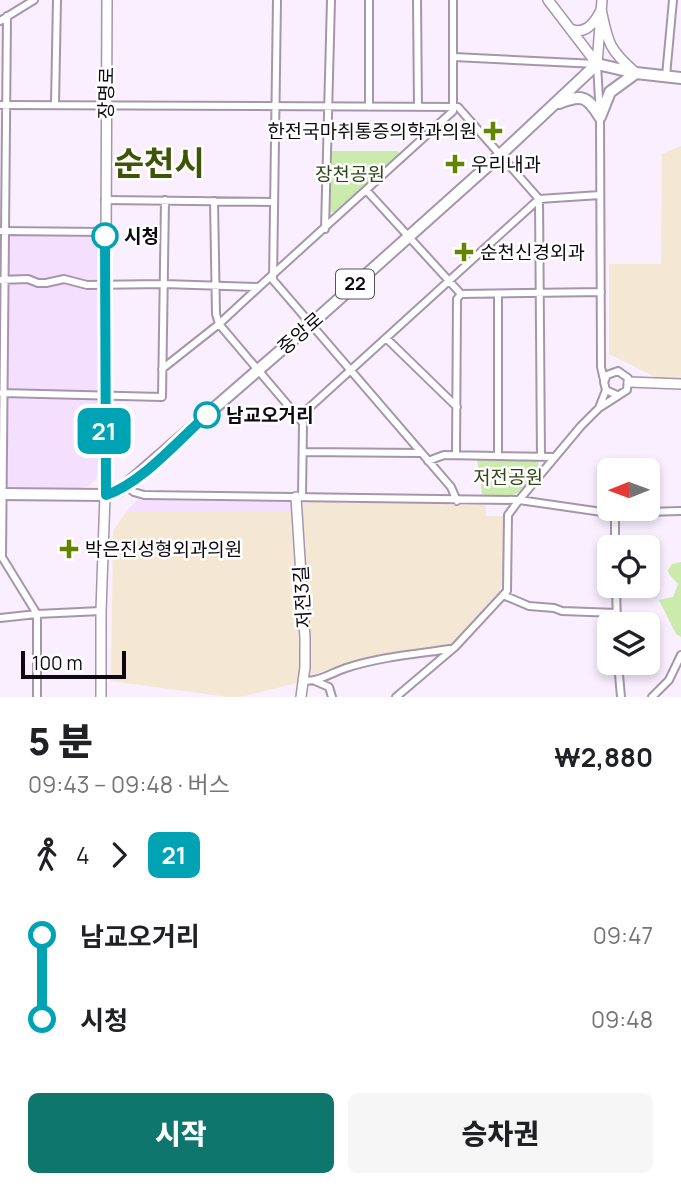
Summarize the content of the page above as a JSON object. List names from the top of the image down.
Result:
{
  "streets": {
    "main road": ["22", "중앙로"],
    "street": ["장명로", "저전3길"]
  },
  "crossings": [
    ["장명로", "중앙로"]
  ],
  "districts": ["순천시"],
  "parks": ["장천공원", "저전공원"],
  "places": {
    "health": [
      "한전국마취통증의학과의원",
      "우리내과",
      "순천신경외과",
      "박은진성형외과의원"
    ],
    "other": ["시청", "남교오거리"]
  },
  "lines": ["bus line 21"],
  "scale_bar": "100 m",
  "north": "left",
  "page": {
    "on_map": "21",
    "scale": "100 m",
    "heading": ["5 분", "09:43 – 09:48 · 버스", "₩2,880"],
    "legs": ["4", "21"],
    "list": [
      {
        "name": "남교오거리",
        "value": "09:47"
      },
      {
        "name": "시청",
        "value": "09:48"
      }
    ],
    "buttons": ["시작", "승차권"]
  }
}
